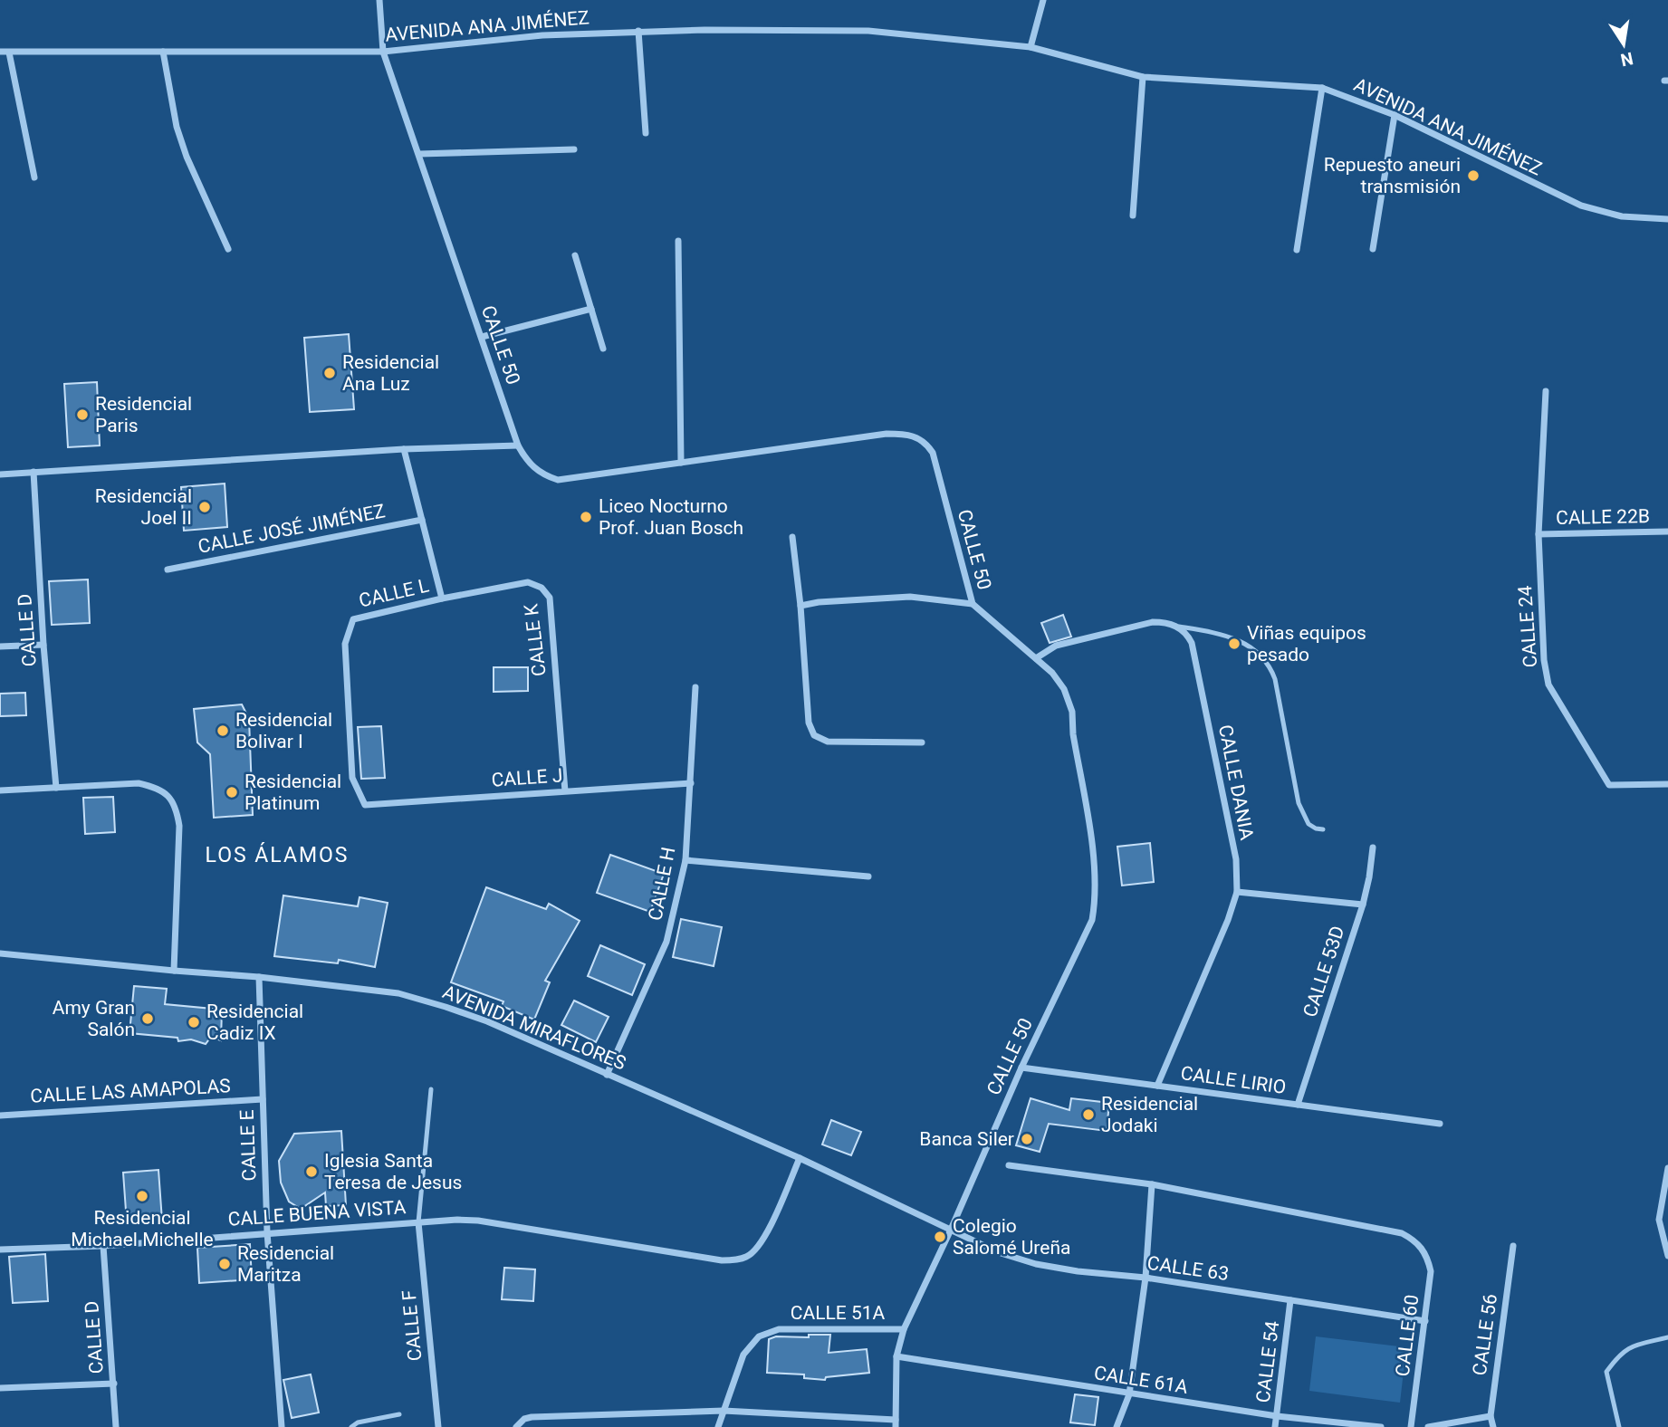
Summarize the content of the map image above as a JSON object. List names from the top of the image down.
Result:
{
  "streets": {
    "street": [
      "AVENIDA ANA JIMÉNEZ",
      "CALLE 50",
      "CALLE 22B",
      "CALLE JOSÉ JIMÉNEZ",
      "CALLE L",
      "CALLE 24",
      "CALLE D",
      "CALLE K",
      "CALLE J",
      "CALLE DANIA",
      "CALLE H",
      "CALLE 53D",
      "AVENIDA MIRAFLORES",
      "CALLE LIRIO",
      "CALLE LAS AMAPOLAS",
      "CALLE E",
      "CALLE BUENA VISTA",
      "CALLE 63",
      "CALLE 51A",
      "CALLE F",
      "CALLE 56",
      "CALLE 60",
      "CALLE 54",
      "CALLE 61A"
    ]
  },
  "crossings": [
    ["AVENIDA ANA JIMÉNEZ", "CALLE 50"],
    ["CALLE 50", "AVENIDA MIRAFLORES"],
    ["CALLE 50", "CALLE LIRIO"],
    ["CALLE 50", "CALLE 63"],
    ["CALLE 50", "CALLE 51A"],
    ["CALLE 50", "CALLE 61A"],
    ["CALLE 22B", "CALLE 24"],
    ["CALLE L", "CALLE K"],
    ["CALLE L", "CALLE J"],
    ["CALLE D", "CALLE BUENA VISTA"],
    ["CALLE K", "CALLE J"],
    ["CALLE J", "CALLE H"],
    ["CALLE DANIA", "CALLE LIRIO"],
    ["CALLE H", "AVENIDA MIRAFLORES"],
    ["CALLE 53D", "CALLE LIRIO"],
    ["AVENIDA MIRAFLORES", "CALLE E"],
    ["AVENIDA MIRAFLORES", "CALLE BUENA VISTA"],
    ["AVENIDA MIRAFLORES", "CALLE 63"],
    ["CALLE LAS AMAPOLAS", "CALLE E"],
    ["CALLE E", "CALLE BUENA VISTA"],
    ["CALLE BUENA VISTA", "CALLE F"],
    ["CALLE 63", "CALLE 60"],
    ["CALLE 63", "CALLE 54"],
    ["CALLE 54", "CALLE 61A"]
  ],
  "districts": ["LOS ÁLAMOS"],
  "places": [
    "Repuesto aneuri transmisión",
    "Residencial Ana Luz",
    "Residencial Paris",
    "Residencial Joel II",
    "Liceo Nocturno Prof. Juan Bosch",
    "Viñas equipos pesado",
    "Residencial Bolivar I",
    "Residencial Platinum",
    "Amy Gran Salón",
    "Residencial Cadiz IX",
    "Residencial Jodaki",
    "Banca Siler",
    "Iglesia Santa Teresa de Jesus",
    "Residencial Michael Michelle",
    "Colegio Salomé Ureña",
    "Residencial Maritza"
  ],
  "north": "bottom"
}
